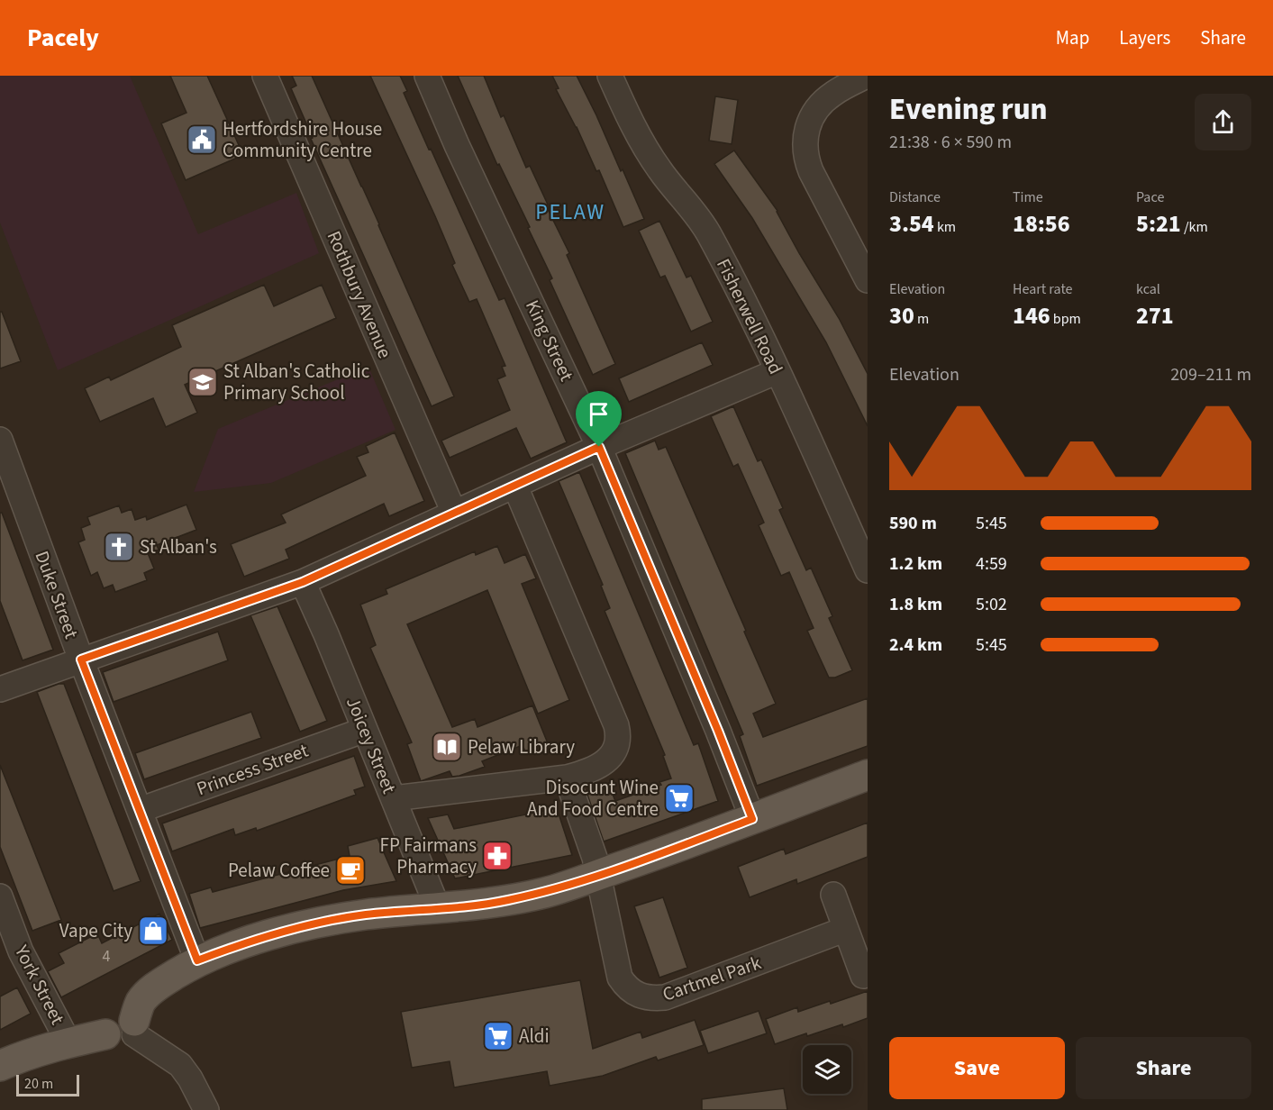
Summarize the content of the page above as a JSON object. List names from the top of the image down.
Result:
{
  "streets": {
    "street": [
      "Rothbury Avenue",
      "Fisherwell Road",
      "King Street",
      "Duke Street",
      "Joicey Street",
      "Princess Street",
      "Cartmel Park",
      "York Street"
    ]
  },
  "crossings": [
    ["Duke Street", "Princess Street"],
    ["Joicey Street", "Princess Street"]
  ],
  "districts": ["PELAW"],
  "places": {
    "public building": ["Hertfordshire House Community Centre"],
    "school or university": ["St Alban's Catholic Primary School"],
    "church": ["St Alban's"],
    "library": ["Pelaw Library"],
    "supermarket": ["Disocunt Wine And Food Centre", "Aldi"],
    "pharmacy": ["FP Fairmans Pharmacy"],
    "cafe": ["Pelaw Coffee"],
    "shop": ["Vape City"]
  },
  "house_numbers": ["4"],
  "scale_bar": "20 m",
  "page": {
    "header": "Pacely",
    "nav": ["Map", "Layers", "Share"],
    "heading": ["Evening run", "21:38 · 6 × 590 m"],
    "stats": [
      ["Distance", "3.54 km"],
      ["Time", "18:56"],
      ["Pace", "5:21 /km"],
      ["Elevation", "30 m"],
      ["Heart rate", "146 bpm"],
      ["kcal", "271"]
    ],
    "chart": ["Elevation", "209–211 m"],
    "list": [
      {
        "name": "590 m",
        "note": "5:45"
      },
      {
        "name": "1.2 km",
        "note": "4:59"
      },
      {
        "name": "1.8 km",
        "note": "5:02"
      },
      {
        "name": "2.4 km",
        "note": "5:45"
      }
    ],
    "buttons": ["Save", "Share"],
    "scale": "20 m"
  }
}
